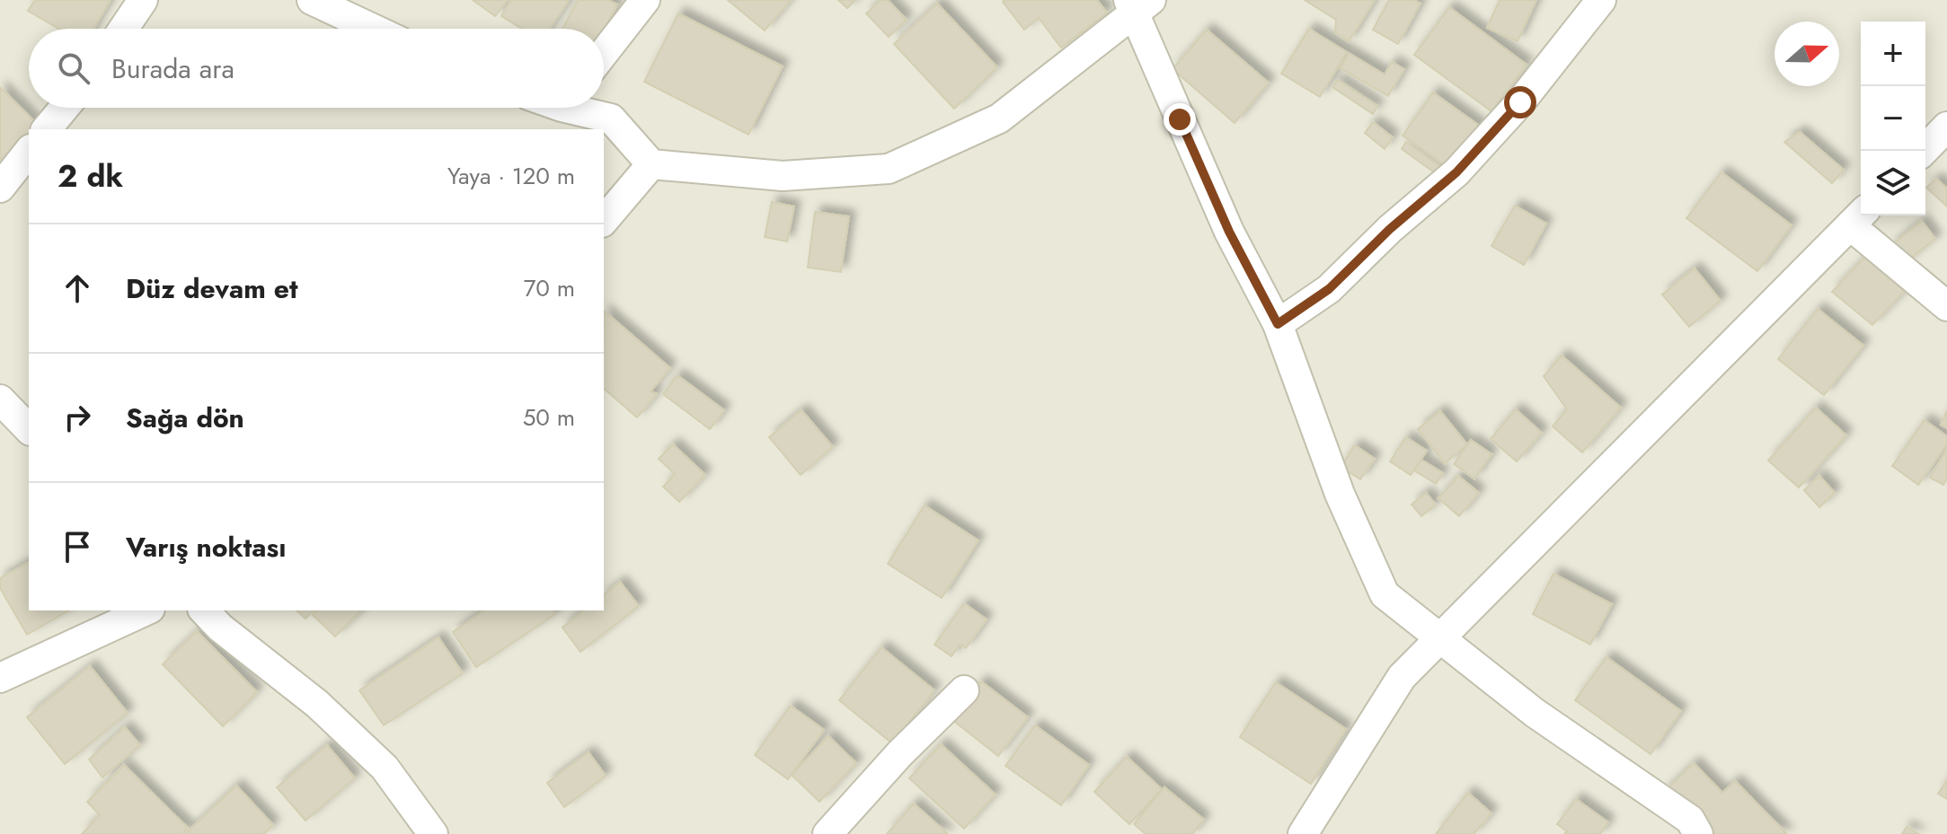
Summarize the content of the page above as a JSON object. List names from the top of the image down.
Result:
{
  "north": "right",
  "page": {
    "map_buttons": ["+", "−"],
    "search": "Burada ara",
    "heading": ["2 dk", "Yaya · 120 m"],
    "list": [
      ["Düz devam et", "70 m"],
      ["Sağa dön", "50 m"],
      "Varış noktası"
    ]
  }
}
